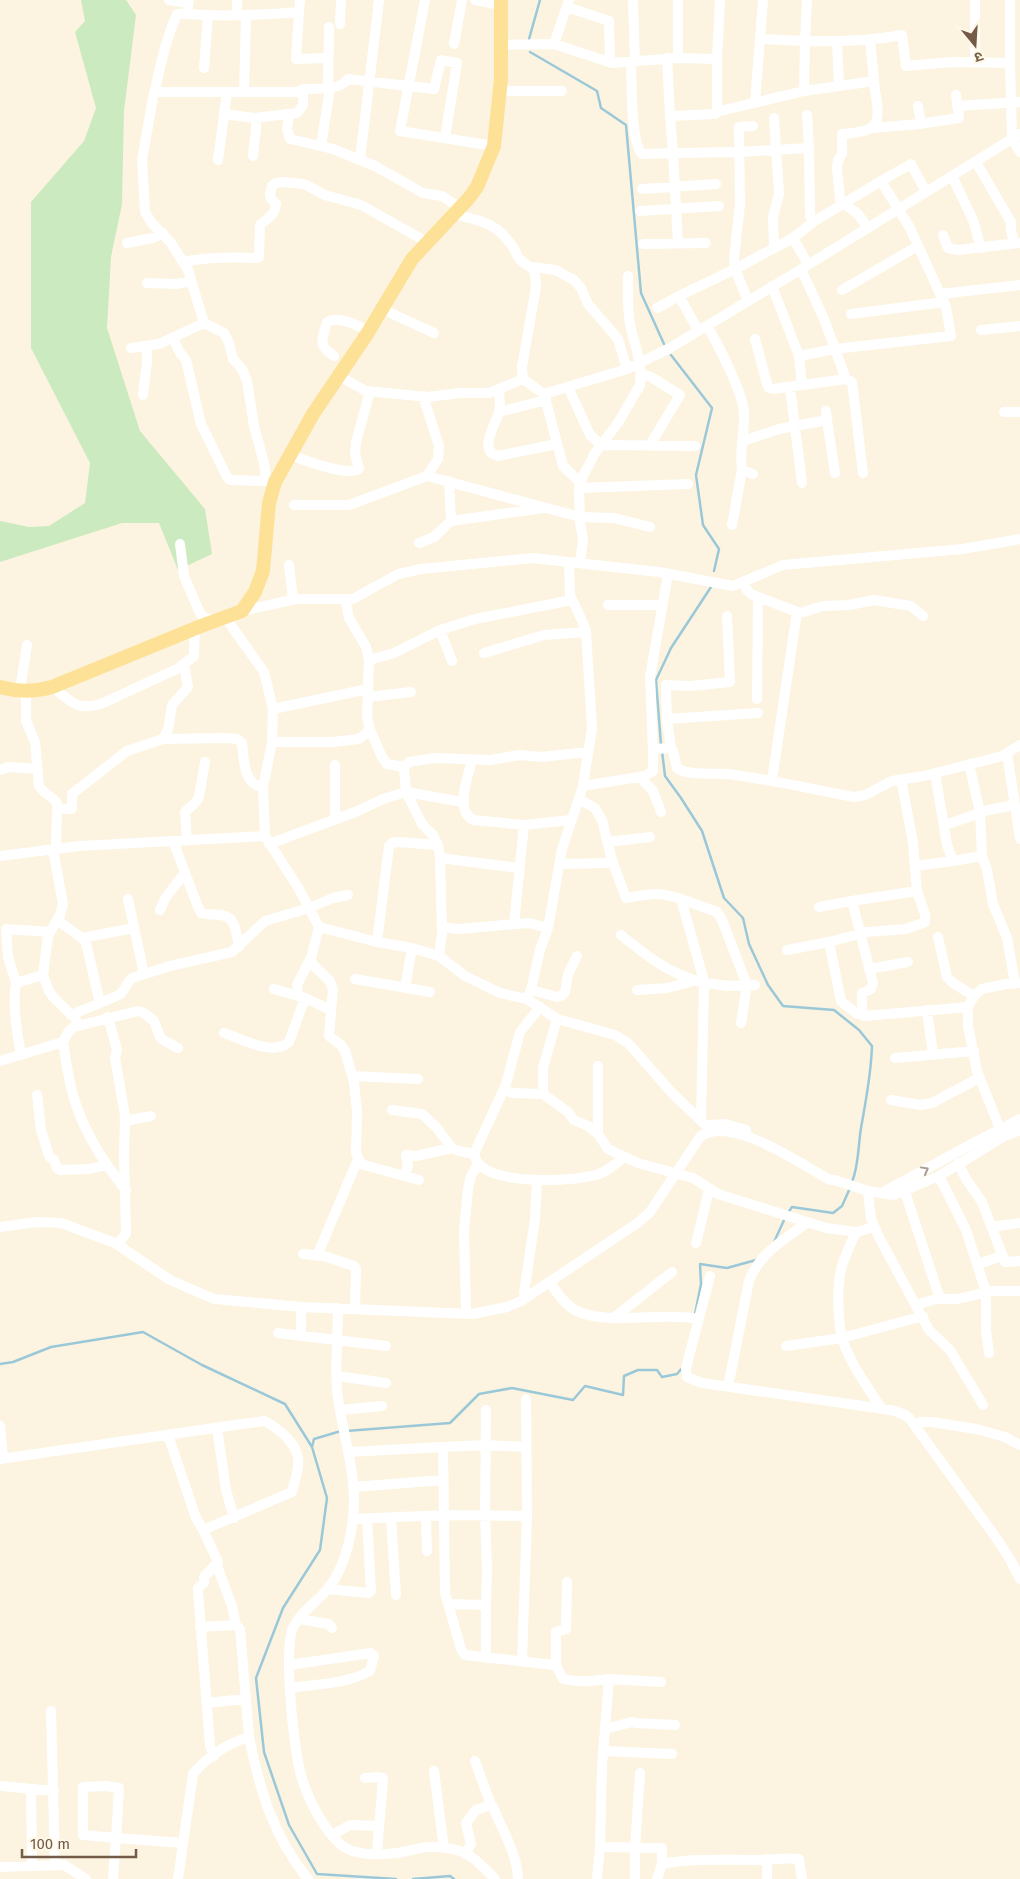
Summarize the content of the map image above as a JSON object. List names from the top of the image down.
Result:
{
  "scale_bar": "100 m",
  "north": "bottom"
}
